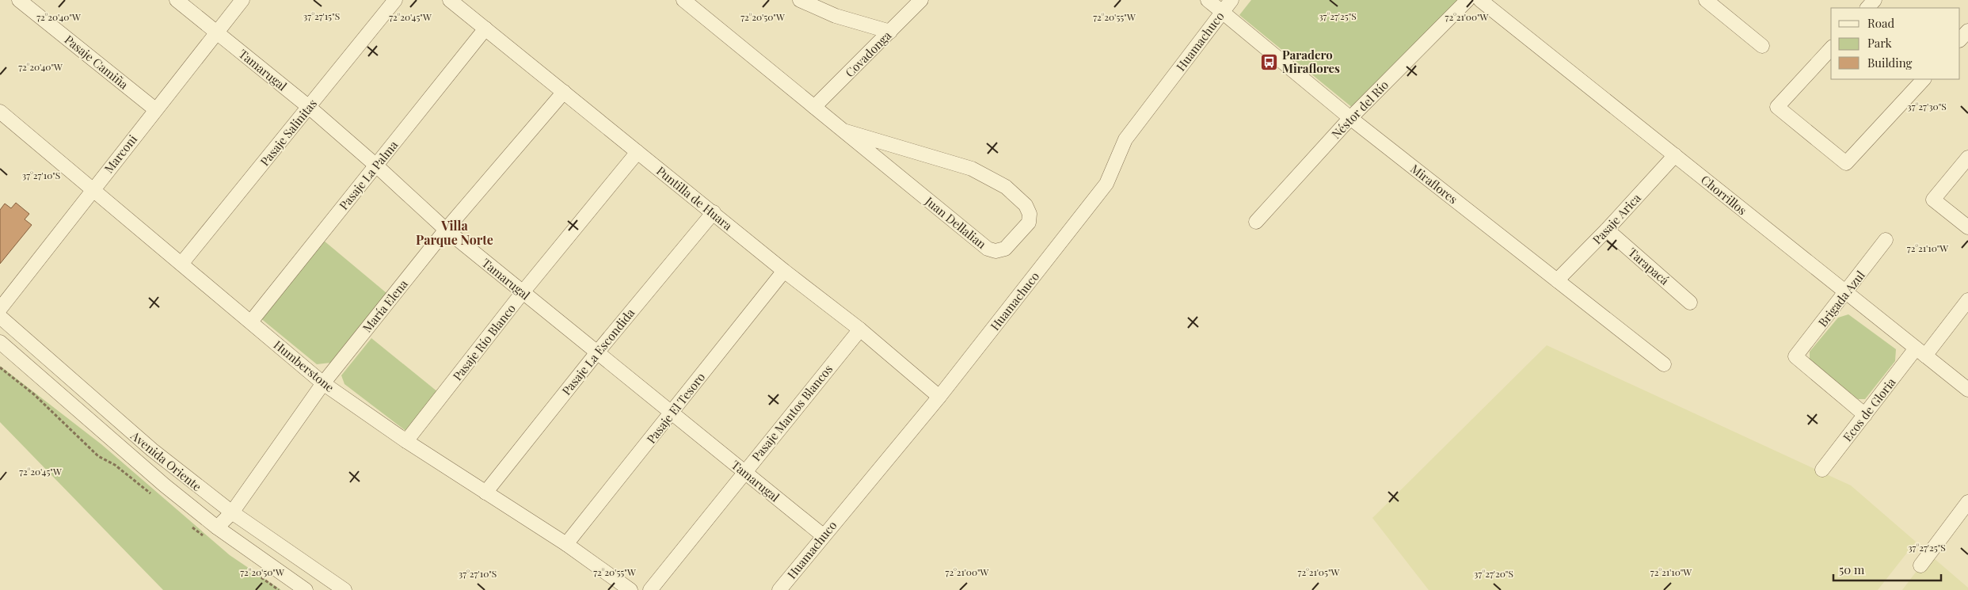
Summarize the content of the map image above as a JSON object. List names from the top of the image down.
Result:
{
  "streets": {
    "street": [
      "Huamachuco",
      "Covadonga",
      "Pasaje Camiña",
      "Tamarugal",
      "Néstor del Río",
      "Pasaje Salinitas",
      "Marconi",
      "Pasaje La Palma",
      "Miraflores",
      "Chorrillos",
      "Puntilla de Huara",
      "Pasaje Arica",
      "Juan Dellalian",
      "Tarapacá",
      "Brigada Azul",
      "María Elena",
      "Pasaje Río Blanco",
      "Pasaje La Escondida",
      "Humberstone",
      "Pasaje El Tesoro",
      "Ecos de Gloria",
      "Pasaje Mantos Blancos",
      "Avenida Oriente"
    ]
  },
  "crossings": [
    ["Huamachuco", "Tamarugal"],
    ["Huamachuco", "Miraflores"],
    ["Huamachuco", "Puntilla de Huara"],
    ["Covadonga", "Juan Dellalian"],
    ["Pasaje Camiña", "Marconi"],
    ["Tamarugal", "Pasaje Salinitas"],
    ["Tamarugal", "Marconi"],
    ["Tamarugal", "Pasaje La Palma"],
    ["Tamarugal", "María Elena"],
    ["Tamarugal", "Pasaje Río Blanco"],
    ["Tamarugal", "Pasaje La Escondida"],
    ["Tamarugal", "Pasaje El Tesoro"],
    ["Tamarugal", "Pasaje Mantos Blancos"],
    ["Néstor del Río", "Miraflores"],
    ["Pasaje Salinitas", "Humberstone"],
    ["Marconi", "Humberstone"],
    ["Pasaje La Palma", "Puntilla de Huara"],
    ["Pasaje La Palma", "Humberstone"],
    ["Miraflores", "Pasaje Arica"],
    ["Chorrillos", "Pasaje Arica"],
    ["Chorrillos", "Brigada Azul"],
    ["Chorrillos", "Ecos de Gloria"],
    ["Puntilla de Huara", "María Elena"],
    ["Puntilla de Huara", "Pasaje Río Blanco"],
    ["Puntilla de Huara", "Pasaje La Escondida"],
    ["Puntilla de Huara", "Pasaje El Tesoro"],
    ["Puntilla de Huara", "Pasaje Mantos Blancos"],
    ["Pasaje Arica", "Tarapacá"],
    ["Brigada Azul", "Ecos de Gloria"],
    ["María Elena", "Humberstone"],
    ["María Elena", "Avenida Oriente"],
    ["Pasaje Río Blanco", "Humberstone"],
    ["Pasaje La Escondida", "Humberstone"],
    ["Humberstone", "Pasaje El Tesoro"]
  ],
  "districts": ["Villa Parque Norte"],
  "places": {
    "bus stop": ["Paradero Miraflores"]
  },
  "legend": ["Road", "Park", "Building"],
  "scale_bar": "50 m",
  "coordinates": [
    "37°27'15\"S",
    "37°27'25\"S",
    "72°20'40\"W",
    "72°20'45\"W",
    "72°20'50\"W",
    "72°20'55\"W",
    "72°21'00\"W",
    "37°27'30\"S",
    "37°27'10\"S",
    "72°21'10\"W",
    "72°21'05\"W",
    "37°27'20\"S"
  ]
}
